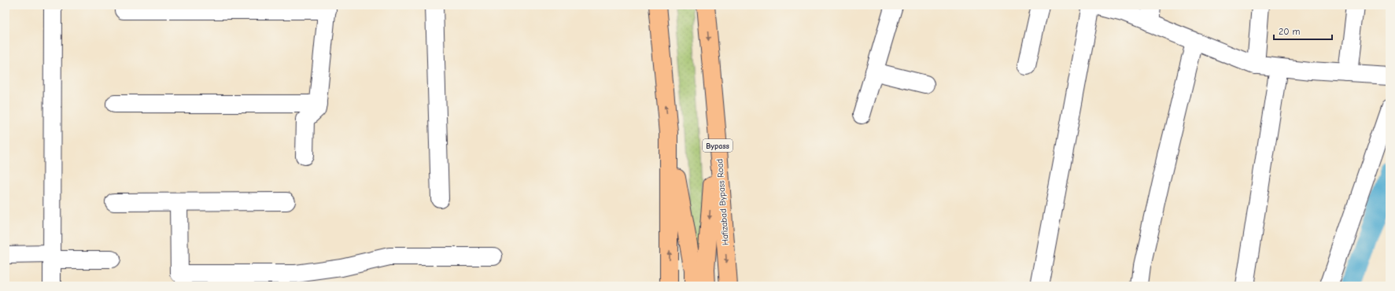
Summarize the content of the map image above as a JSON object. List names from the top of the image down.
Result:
{
  "streets": {
    "highway": ["Bypass", "Hafizabad Bypass Road"]
  },
  "crossings": [
    ["Bypass", "Hafizabad Bypass Road"]
  ],
  "scale_bar": "20 m"
}
